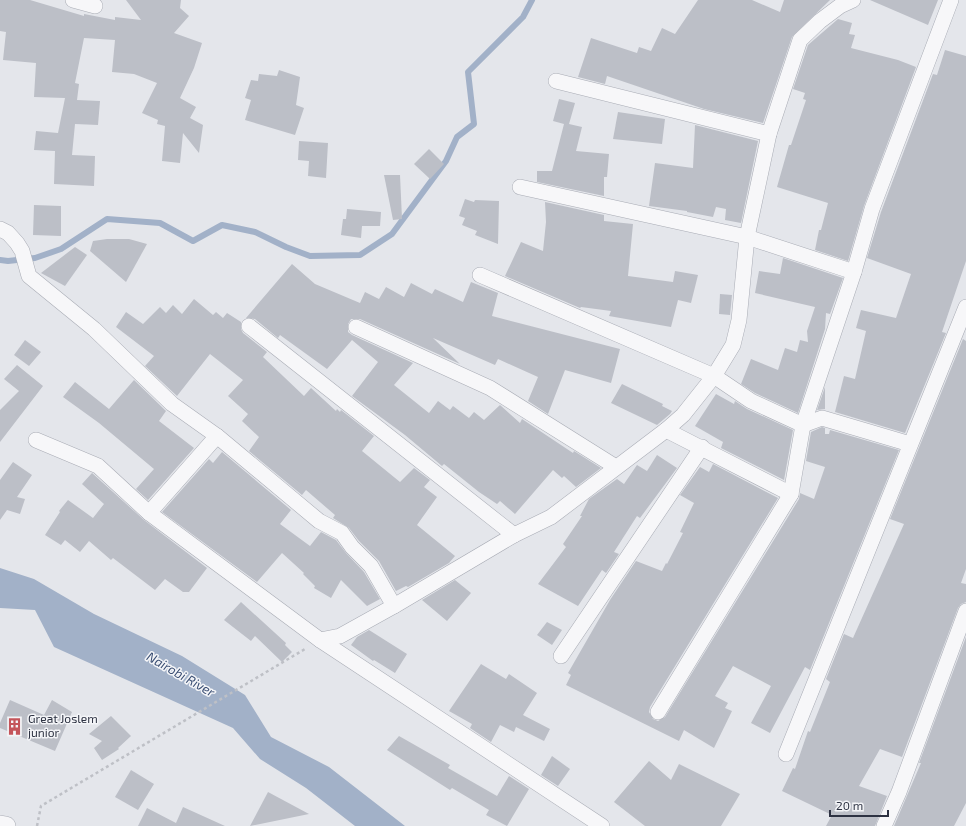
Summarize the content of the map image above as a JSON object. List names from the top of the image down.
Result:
{
  "water": ["Nairobi River"],
  "places": {
    "building": ["Great Joslem junior"]
  },
  "scale_bar": "20 m"
}
